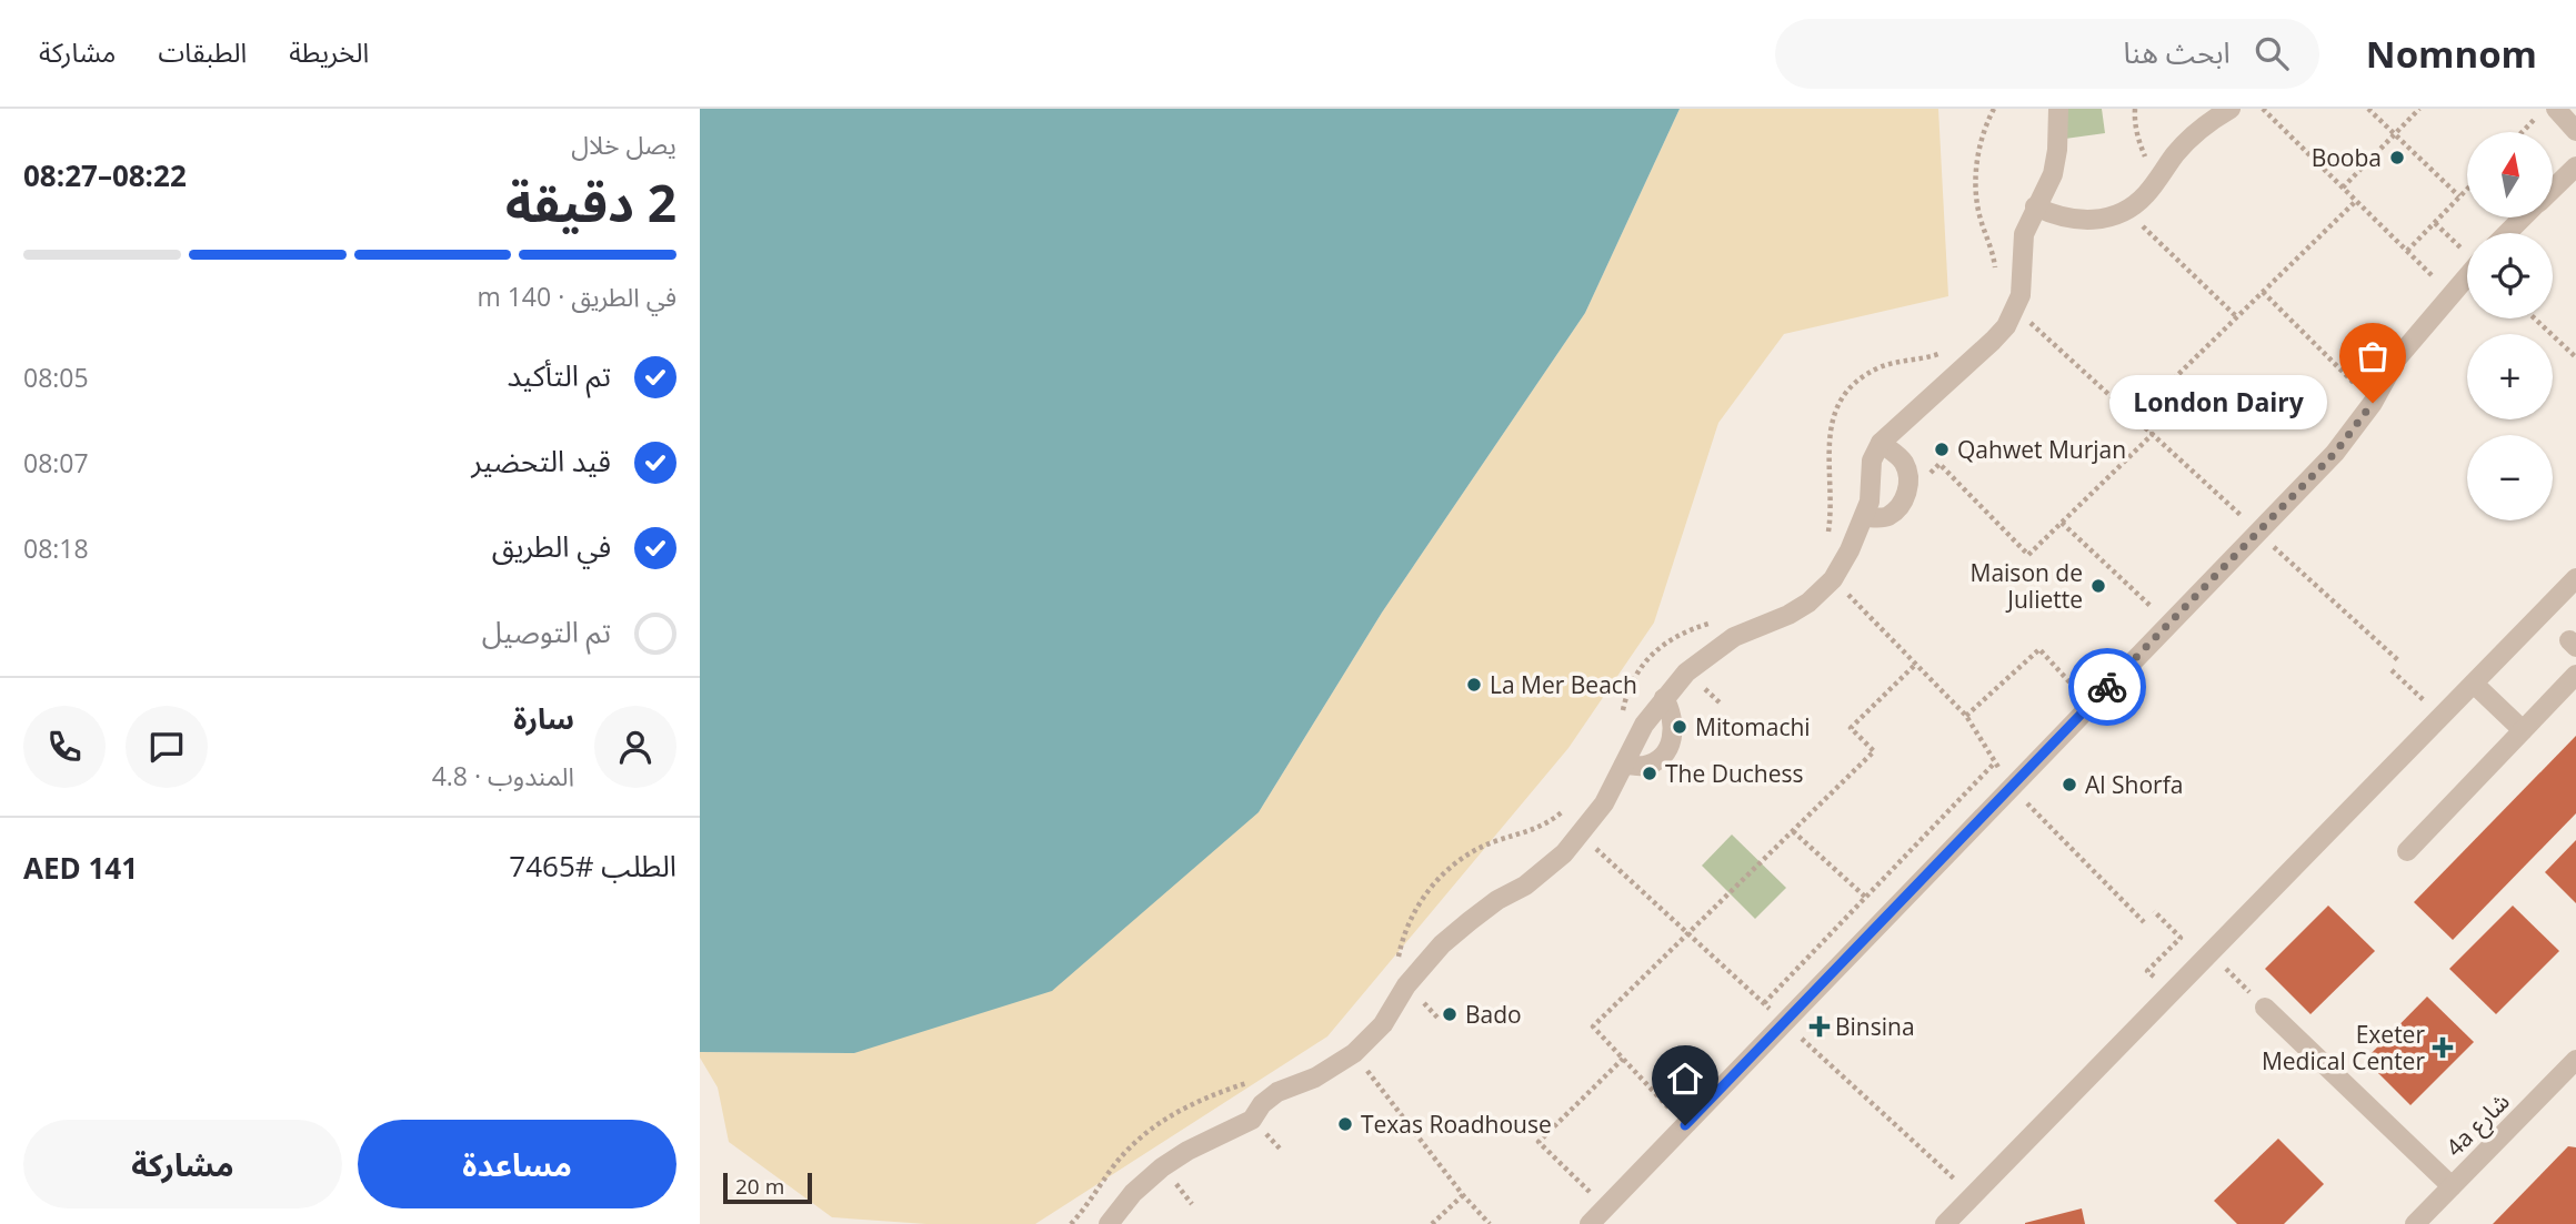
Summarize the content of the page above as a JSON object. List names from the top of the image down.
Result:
{
  "streets": {
    "street": ["4a شارع"]
  },
  "places": {
    "other": [
      "Booba",
      "London Dairy",
      "Qahwet Murjan",
      "Maison de Juliette",
      "La Mer Beach",
      "Mitomachi",
      "The Duchess",
      "Al Shorfa",
      "Bado",
      "Texas Roadhouse"
    ],
    "health": ["Binsina", "Exeter Medical Center"]
  },
  "scale_bar": "20 m",
  "north": "top",
  "page": {
    "header": "Nomnom",
    "search": "ابحث هنا",
    "nav": ["الخريطة", "الطبقات", "مشاركة"],
    "heading": ["2 دقيقة", "يصل خلال", "08:22–08:27"],
    "panel": [
      "سارة",
      "المندوب · 4.8",
      "الطلب #7465",
      "AED 141"
    ],
    "map_buttons": ["+", "−"],
    "bar": "في الطريق · 140 m",
    "list": [
      ["تم التأكيد", "08:05"],
      ["قيد التحضير", "08:07"],
      ["في الطريق", "08:18"],
      "تم التوصيل"
    ],
    "bubble": "London Dairy",
    "buttons": ["مساعدة", "مشاركة"],
    "scale": "20 m"
  }
}
